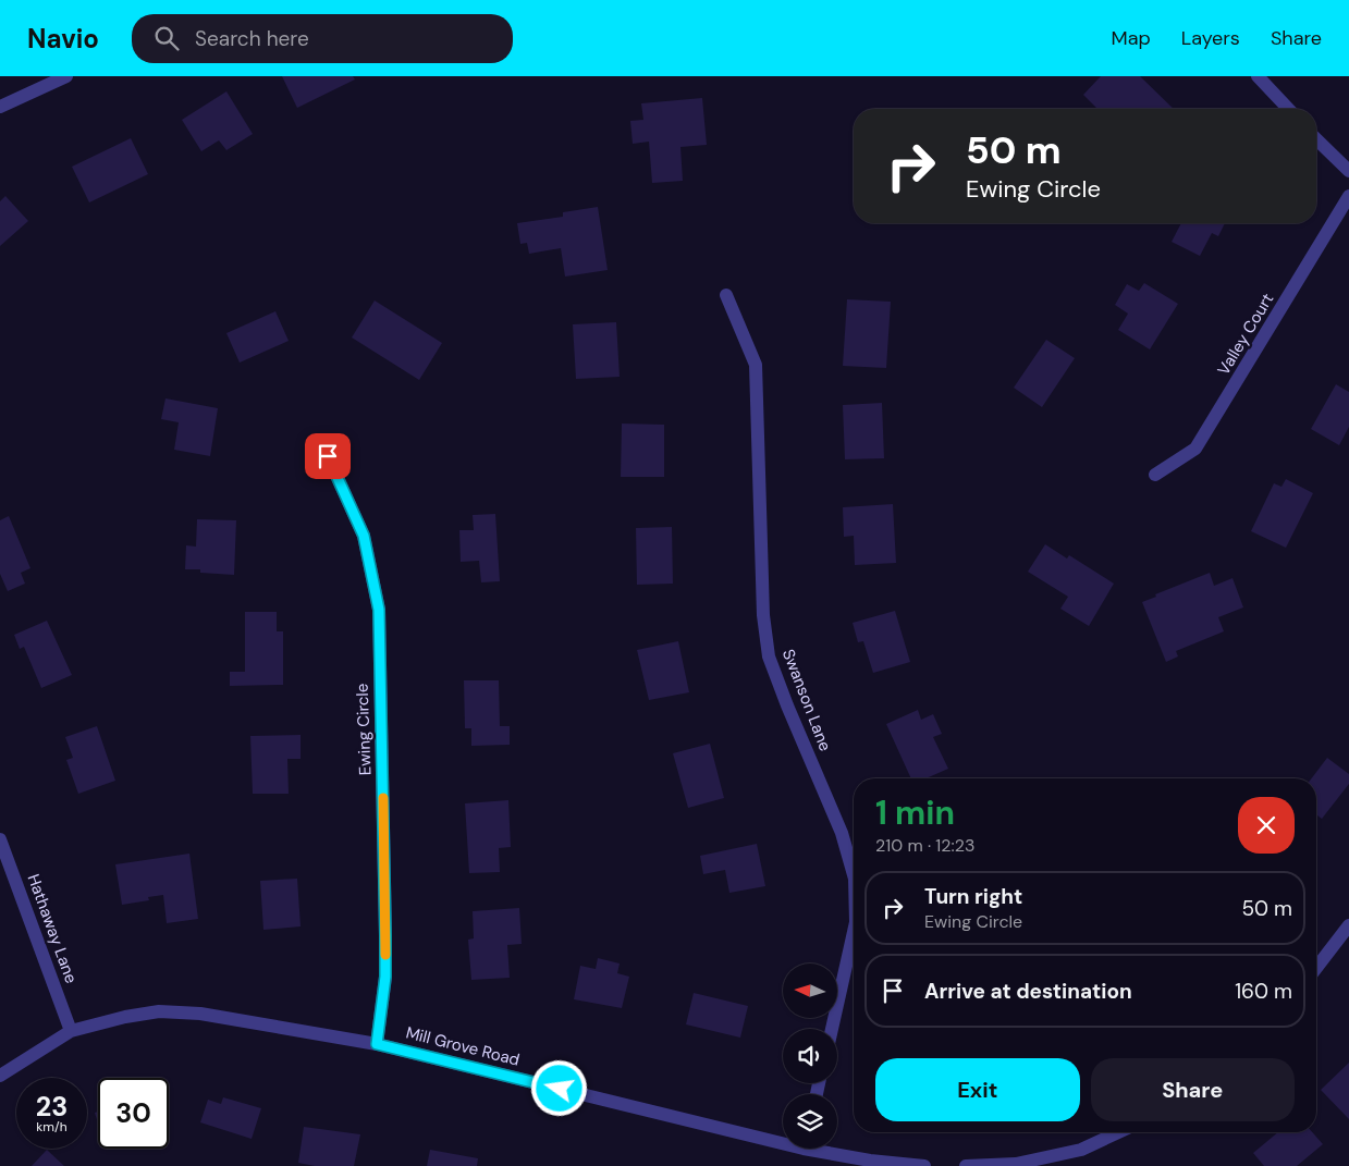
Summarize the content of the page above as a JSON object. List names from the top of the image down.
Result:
{
  "streets": {
    "street": [
      "Valley Court",
      "Swanson Lane",
      "Ewing Circle",
      "Hathaway Lane",
      "Mill Grove Road"
    ]
  },
  "crossings": [
    ["Ewing Circle", "Mill Grove Road"],
    ["Hathaway Lane", "Mill Grove Road"]
  ],
  "north": "left",
  "page": {
    "header": "Navio",
    "search": "Search here",
    "nav": ["Map", "Layers", "Share"],
    "turn": ["50 m", "Ewing Circle"],
    "heading": ["1 min", "210 m · 12:23"],
    "list": [
      {
        "name": "Turn right",
        "note": "Ewing Circle",
        "value": "50 m"
      },
      {
        "name": "Arrive at destination",
        "value": "160 m"
      }
    ],
    "buttons": ["Exit", "Share"],
    "speed": "23 km/h",
    "limit": "30"
  }
}
